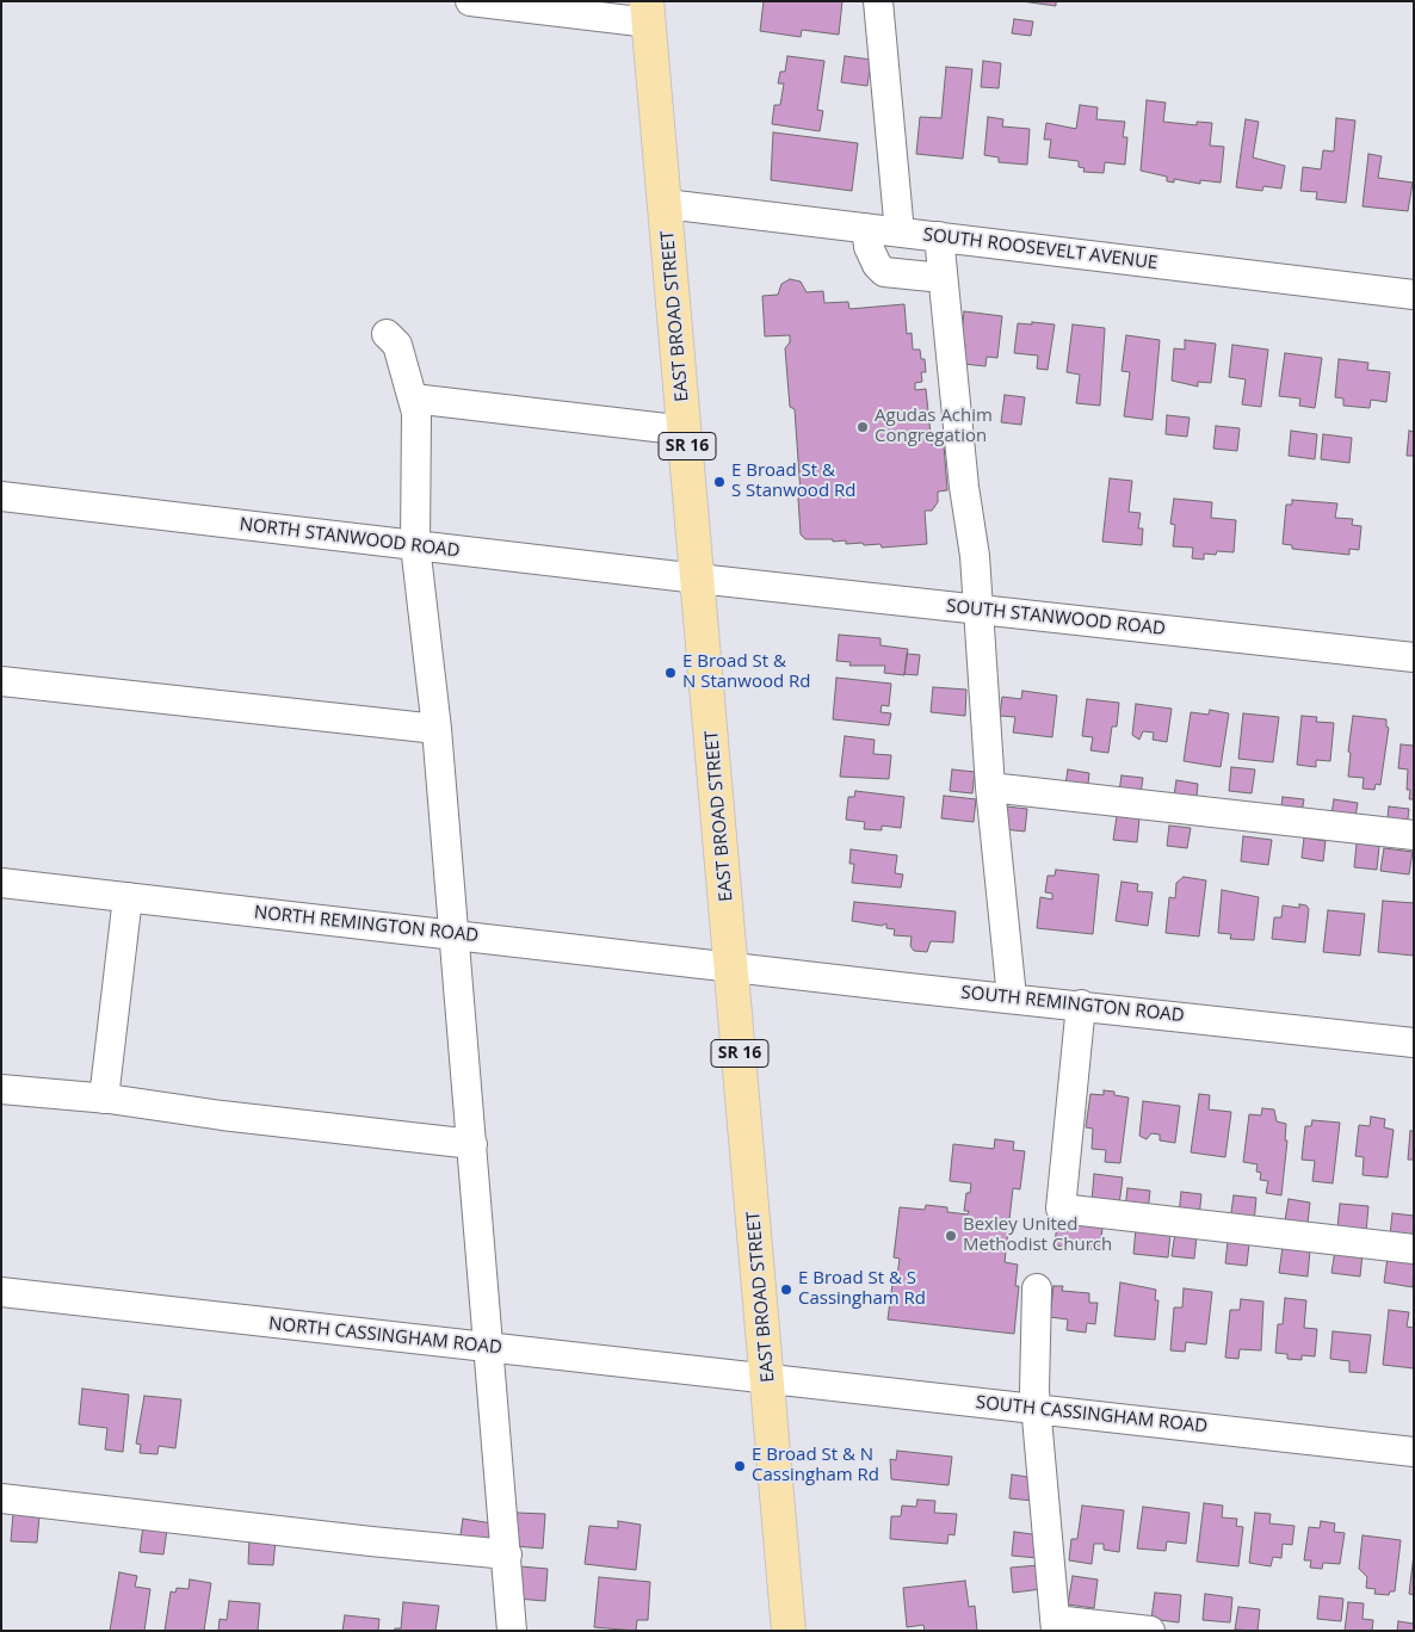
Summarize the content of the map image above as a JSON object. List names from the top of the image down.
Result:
{
  "streets": {
    "main road": ["EAST BROAD STREET", "SR 16"],
    "street": [
      "SOUTH ROOSEVELT AVENUE",
      "NORTH STANWOOD ROAD",
      "SOUTH STANWOOD ROAD",
      "NORTH REMINGTON ROAD",
      "SOUTH REMINGTON ROAD",
      "NORTH CASSINGHAM ROAD",
      "SOUTH CASSINGHAM ROAD"
    ]
  },
  "crossings": [
    ["SOUTH ROOSEVELT AVENUE", "EAST BROAD STREET"],
    ["EAST BROAD STREET", "NORTH STANWOOD ROAD"],
    ["EAST BROAD STREET", "SOUTH STANWOOD ROAD"],
    ["EAST BROAD STREET", "NORTH REMINGTON ROAD"],
    ["EAST BROAD STREET", "SOUTH REMINGTON ROAD"],
    ["EAST BROAD STREET", "NORTH CASSINGHAM ROAD"],
    ["EAST BROAD STREET", "SOUTH CASSINGHAM ROAD"],
    ["NORTH STANWOOD ROAD", "SOUTH STANWOOD ROAD"],
    ["NORTH REMINGTON ROAD", "SOUTH REMINGTON ROAD"],
    ["NORTH CASSINGHAM ROAD", "SOUTH CASSINGHAM ROAD"]
  ],
  "places": [
    "Agudas Achim Congregation",
    "E Broad St & S Stanwood Rd",
    "E Broad St & N Stanwood Rd",
    "Bexley United Methodist Church",
    "E Broad St & S Cassingham Rd",
    "E Broad St & N Cassingham Rd"
  ]
}
